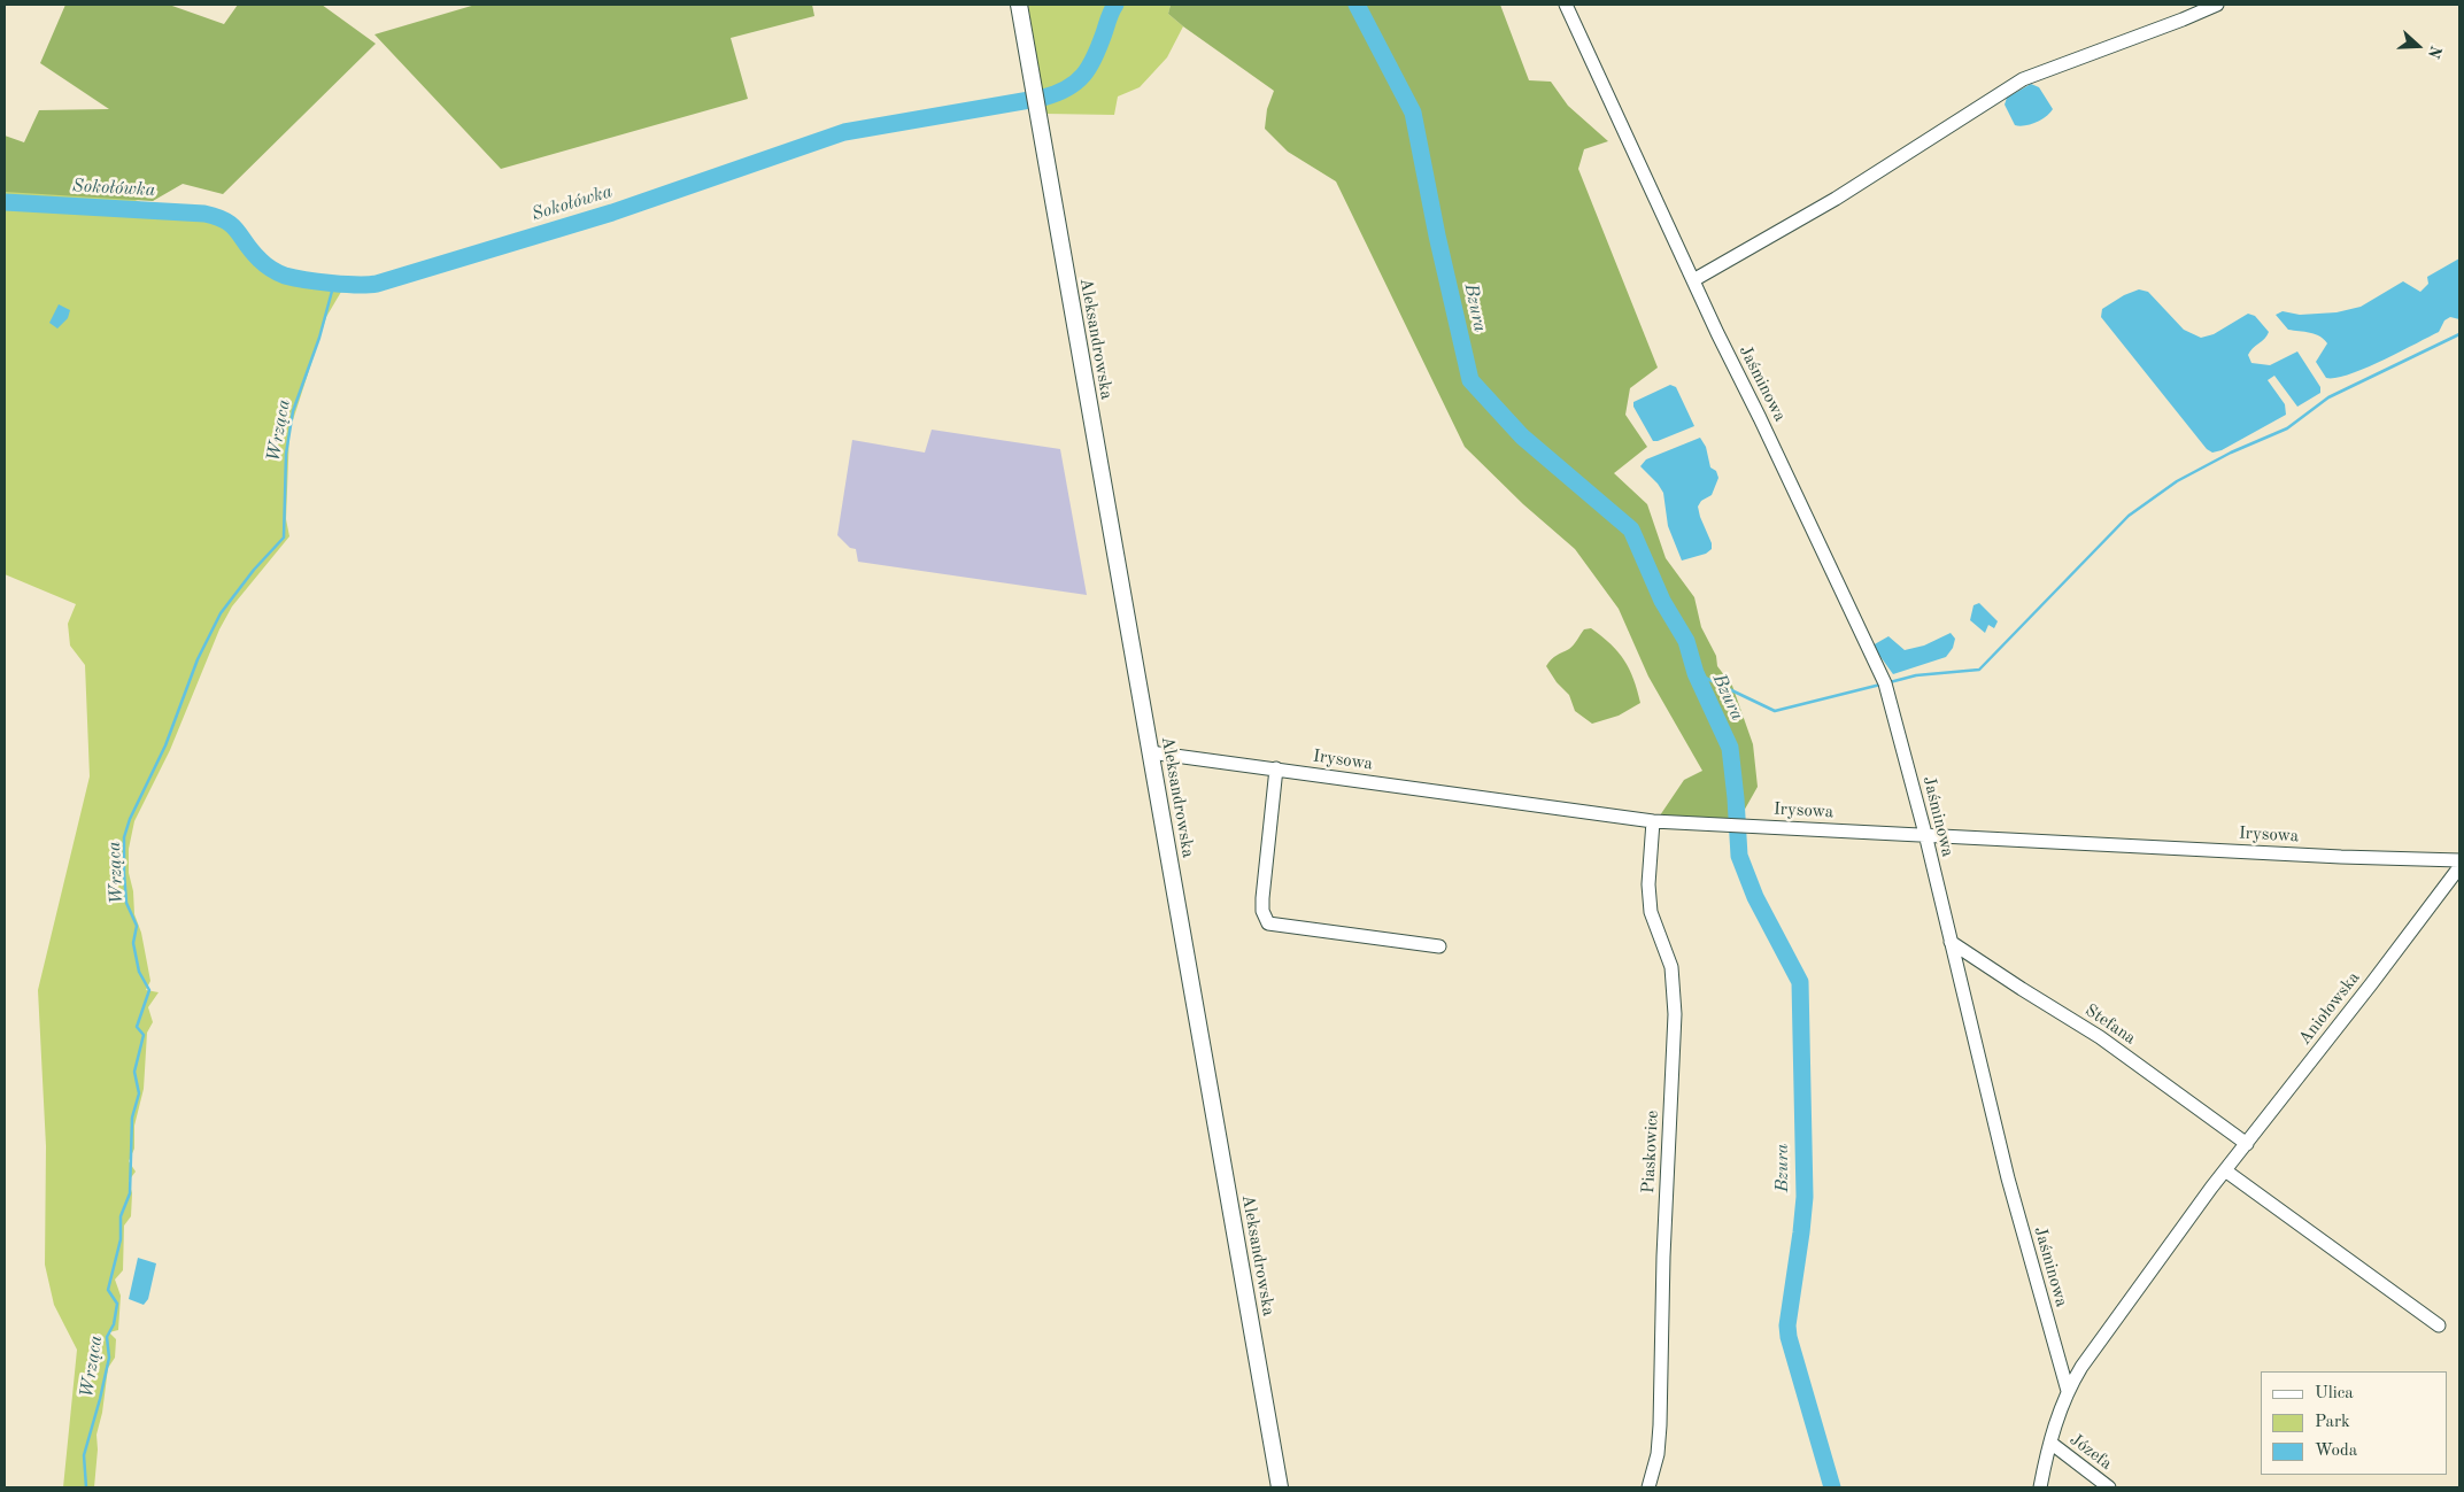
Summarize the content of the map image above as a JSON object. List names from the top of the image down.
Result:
{
  "streets": {
    "main road": ["Aleksandrowska"],
    "street": [
      "Jaśminowa",
      "Irysowa",
      "Aniołowska",
      "Stefana",
      "Piaskowice",
      "Józefa"
    ]
  },
  "crossings": [
    ["Aleksandrowska", "Irysowa"],
    ["Jaśminowa", "Irysowa"],
    ["Jaśminowa", "Aniołowska"],
    ["Jaśminowa", "Stefana"],
    ["Irysowa", "Piaskowice"],
    ["Aniołowska", "Stefana"],
    ["Aniołowska", "Józefa"]
  ],
  "water": ["Sokołówka", "Bzura", "Wrząca"],
  "legend": ["Ulica", "Park", "Woda"],
  "north": "right"
}
